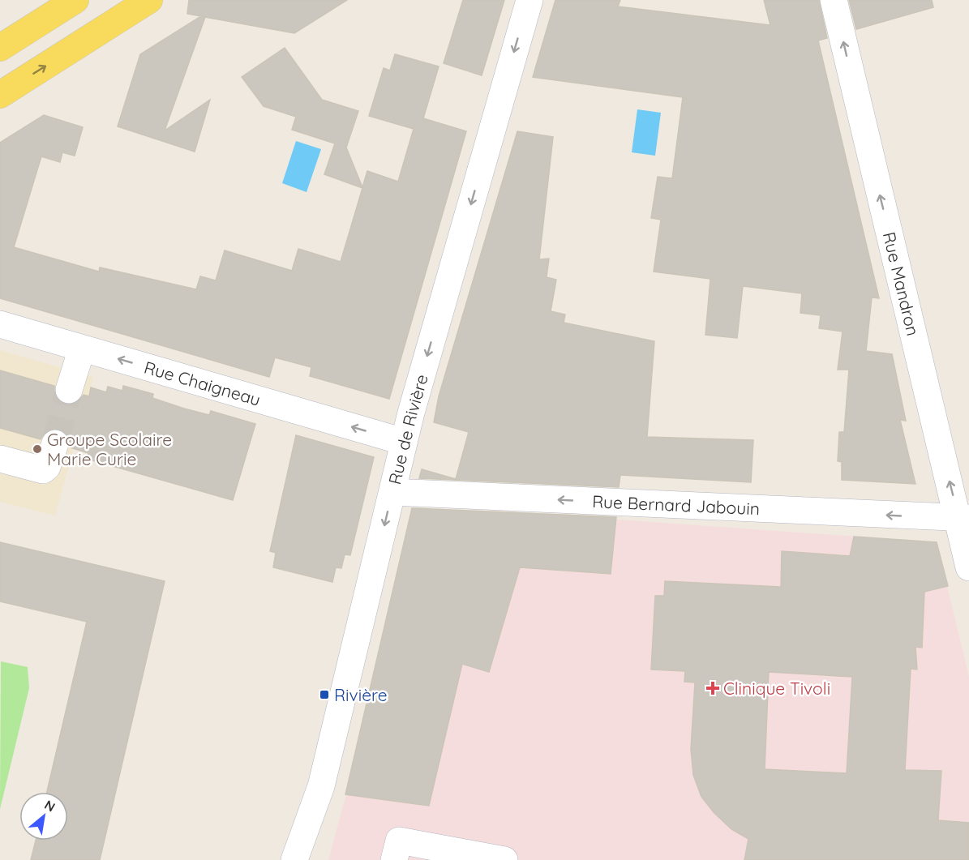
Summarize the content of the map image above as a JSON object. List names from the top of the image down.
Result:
{
  "streets": {
    "street": [
      "Rue Mandron",
      "Rue Chaigneau",
      "Rue de Rivière",
      "Rue Bernard Jabouin"
    ]
  },
  "crossings": [
    ["Rue Mandron", "Rue Bernard Jabouin"],
    ["Rue Chaigneau", "Rue de Rivière"],
    ["Rue de Rivière", "Rue Bernard Jabouin"]
  ],
  "one_way": [
    "Rue Mandron",
    "Rue Chaigneau",
    "Rue de Rivière",
    "Rue Bernard Jabouin"
  ],
  "places": {
    "other": ["Groupe Scolaire Marie Curie"],
    "health": ["Clinique Tivoli"],
    "transit": ["Rivière"]
  },
  "north": "top right"
}
